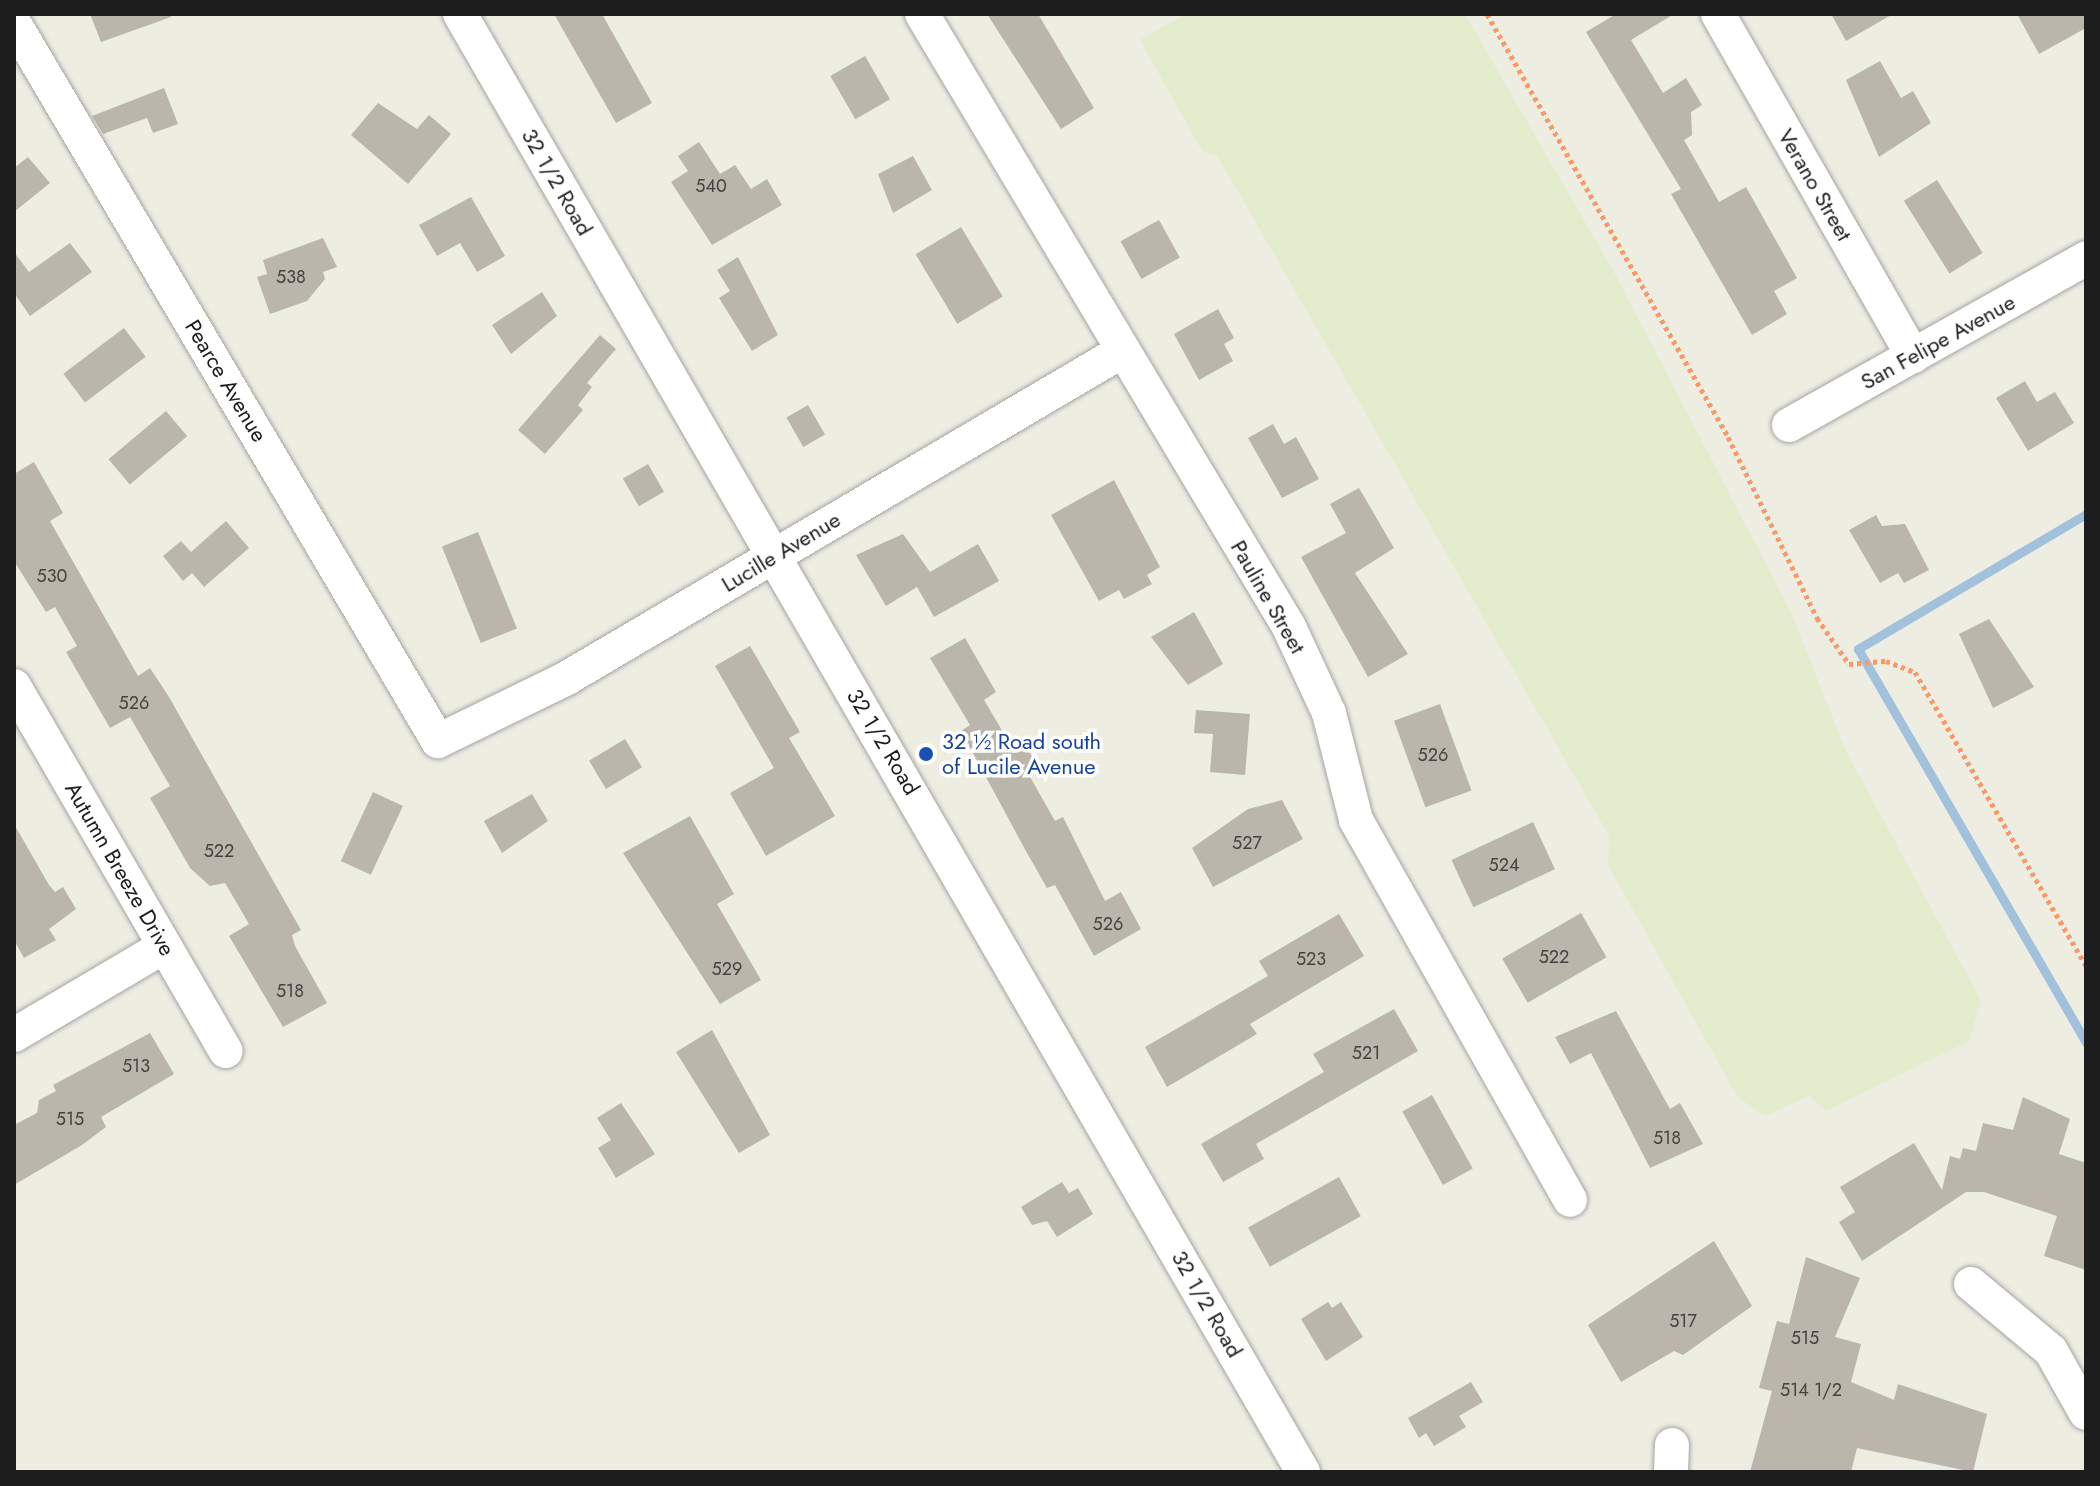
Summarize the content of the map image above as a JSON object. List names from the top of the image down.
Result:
{
  "streets": {
    "street": [
      "32 1/2 Road",
      "Verano Street",
      "San Felipe Avenue",
      "Pearce Avenue",
      "Lucille Avenue",
      "Pauline Street",
      "Autumn Breeze Drive"
    ]
  },
  "crossings": [
    ["32 1/2 Road", "Lucille Avenue"],
    ["Verano Street", "San Felipe Avenue"],
    ["Pearce Avenue", "Lucille Avenue"],
    ["Lucille Avenue", "Pauline Street"]
  ],
  "places": ["32 ½ Road south of Lucile Avenue"],
  "house_numbers": [
    "540",
    "538",
    "530",
    "526",
    "526",
    "527",
    "522",
    "524",
    "526",
    "522",
    "523",
    "529",
    "518",
    "521",
    "513",
    "515",
    "518",
    "517",
    "515",
    "514 1/2"
  ]
}
